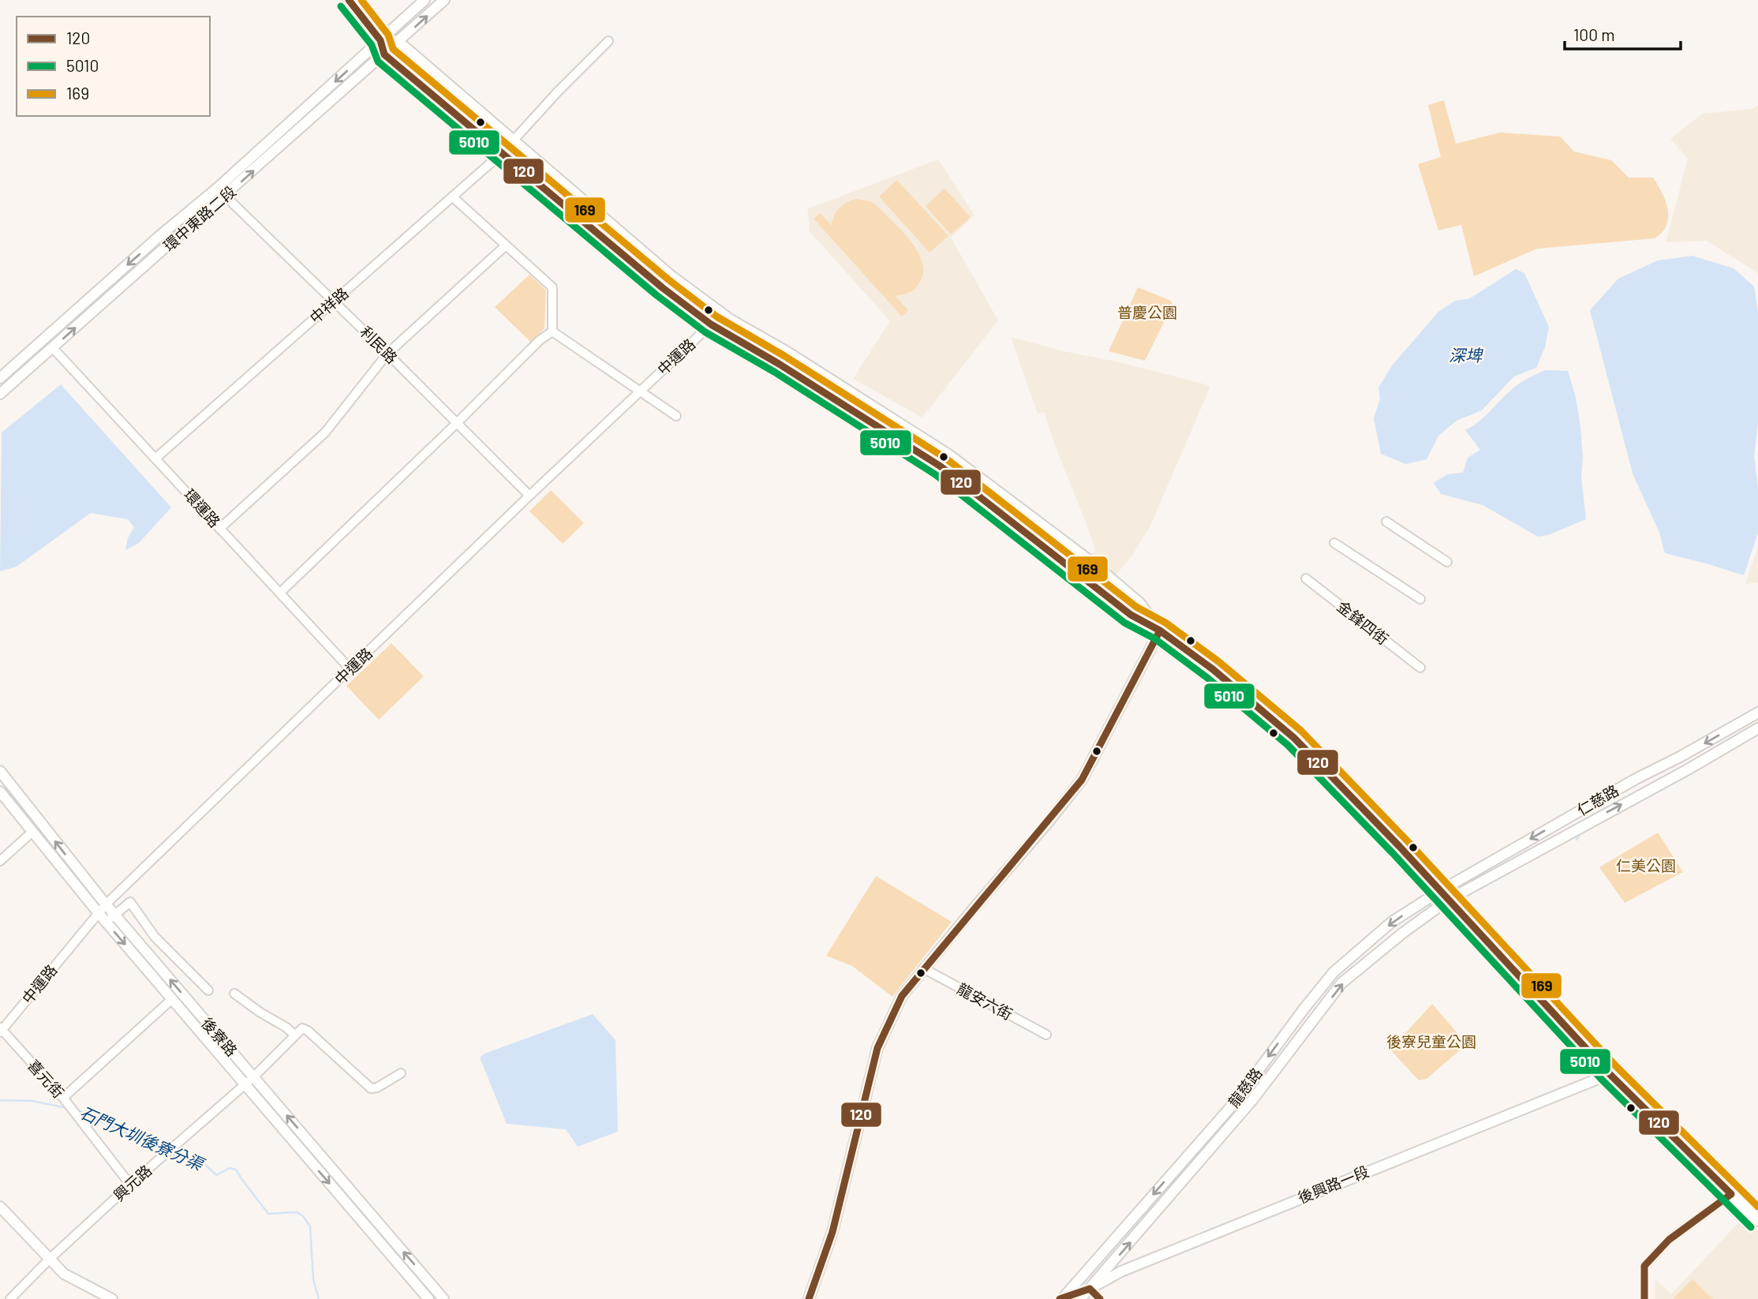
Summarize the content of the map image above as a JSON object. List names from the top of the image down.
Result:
{
  "streets": {
    "street": [
      "環中東路二段",
      "中祥路",
      "利民路",
      "中運路",
      "環運路",
      "金鋒四街",
      "仁慈路",
      "龍安六街",
      "後寮路",
      "喜元街",
      "龍慈路",
      "興元路",
      "後興路一段"
    ]
  },
  "crossings": [
    ["環中東路二段", "利民路"],
    ["環中東路二段", "環運路"],
    ["中祥路", "利民路"],
    ["中祥路", "環運路"],
    ["利民路", "中運路"],
    ["中運路", "環運路"],
    ["中運路", "後寮路"],
    ["中運路", "喜元街"],
    ["仁慈路", "龍慈路"],
    ["後寮路", "興元路"],
    ["喜元街", "興元路"],
    ["龍慈路", "後興路一段"]
  ],
  "water": ["深埤", "石門大圳後寮分渠"],
  "parks": ["普慶公園", "仁美公園", "後寮兒童公園"],
  "lines": ["transit line 120", "transit line 169", "transit line 5010"],
  "legend": ["120", "5010", "169"],
  "scale_bar": "100 m"
}
